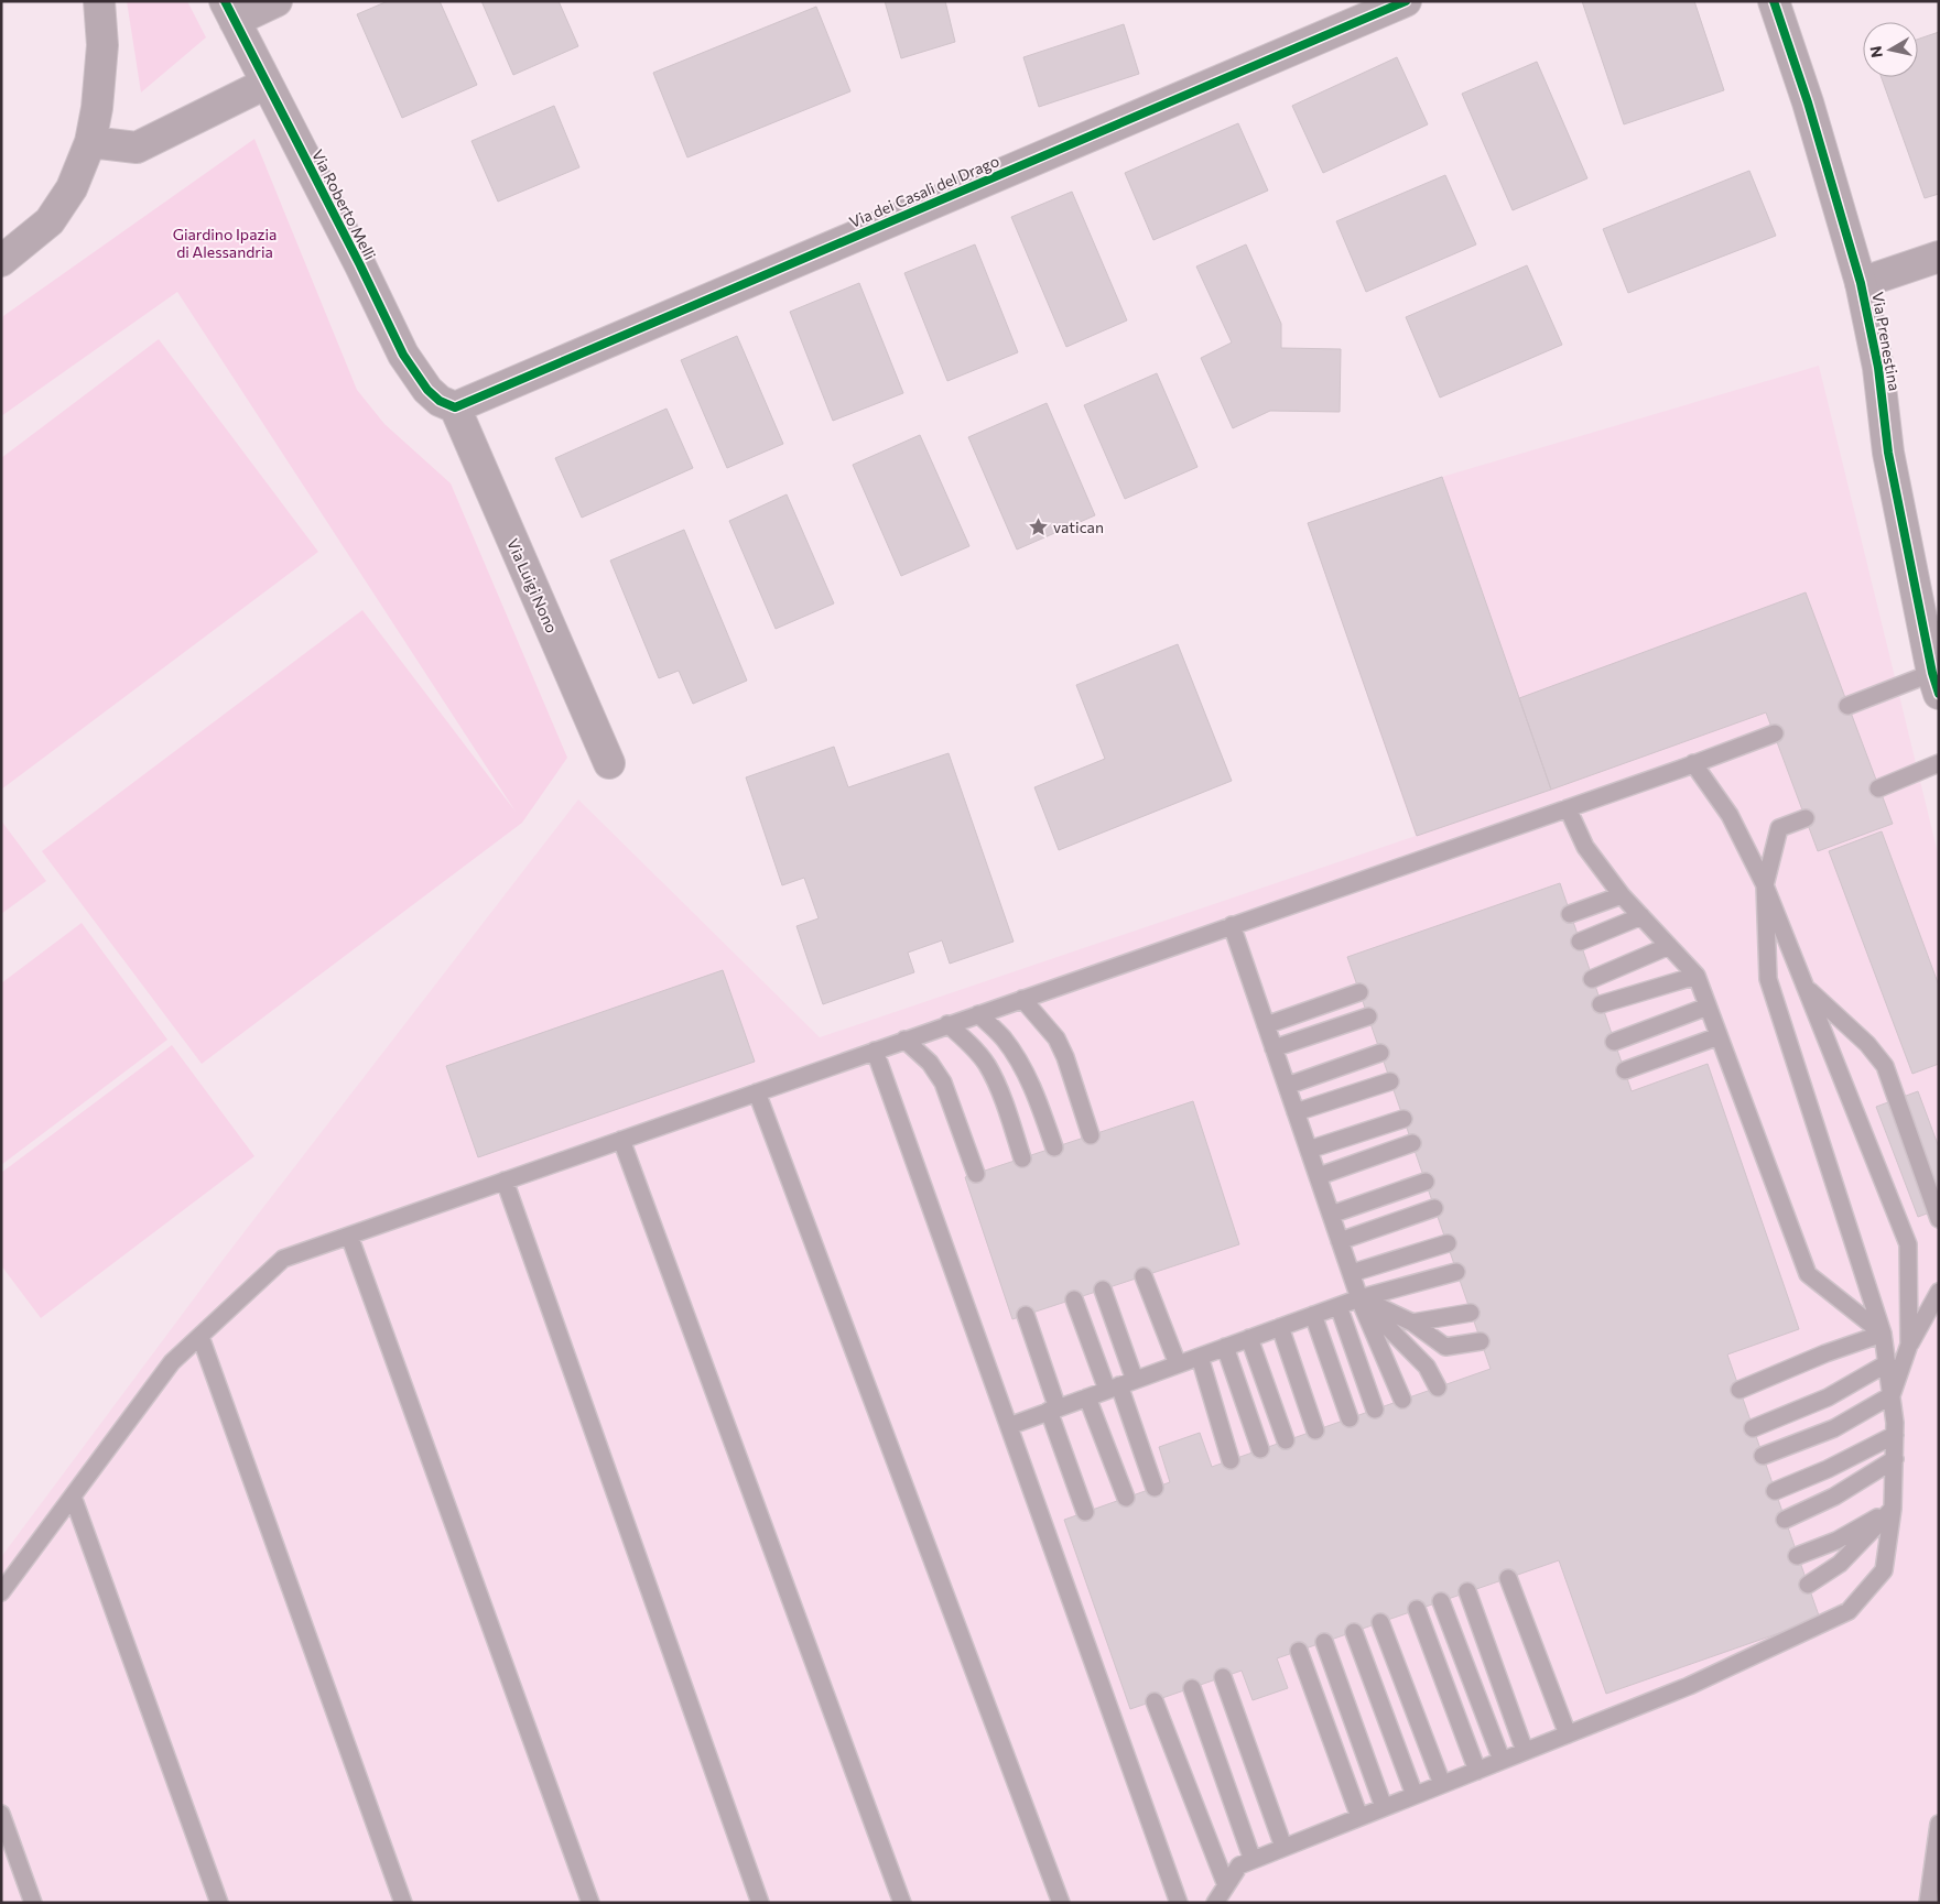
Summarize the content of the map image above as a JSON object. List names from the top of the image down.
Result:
{
  "streets": {
    "street": [
      "Via dei Casali del Drago",
      "Via Roberto Melli",
      "Via Prenestina",
      "Via Luigi Nono"
    ]
  },
  "crossings": [
    ["Via dei Casali del Drago", "Via Roberto Melli"],
    ["Via dei Casali del Drago", "Via Luigi Nono"],
    ["Via Roberto Melli", "Via Luigi Nono"]
  ],
  "parks": ["Giardino Ipazia di Alessandria"],
  "places": {
    "place": ["vatican"]
  },
  "north": "left"
}
